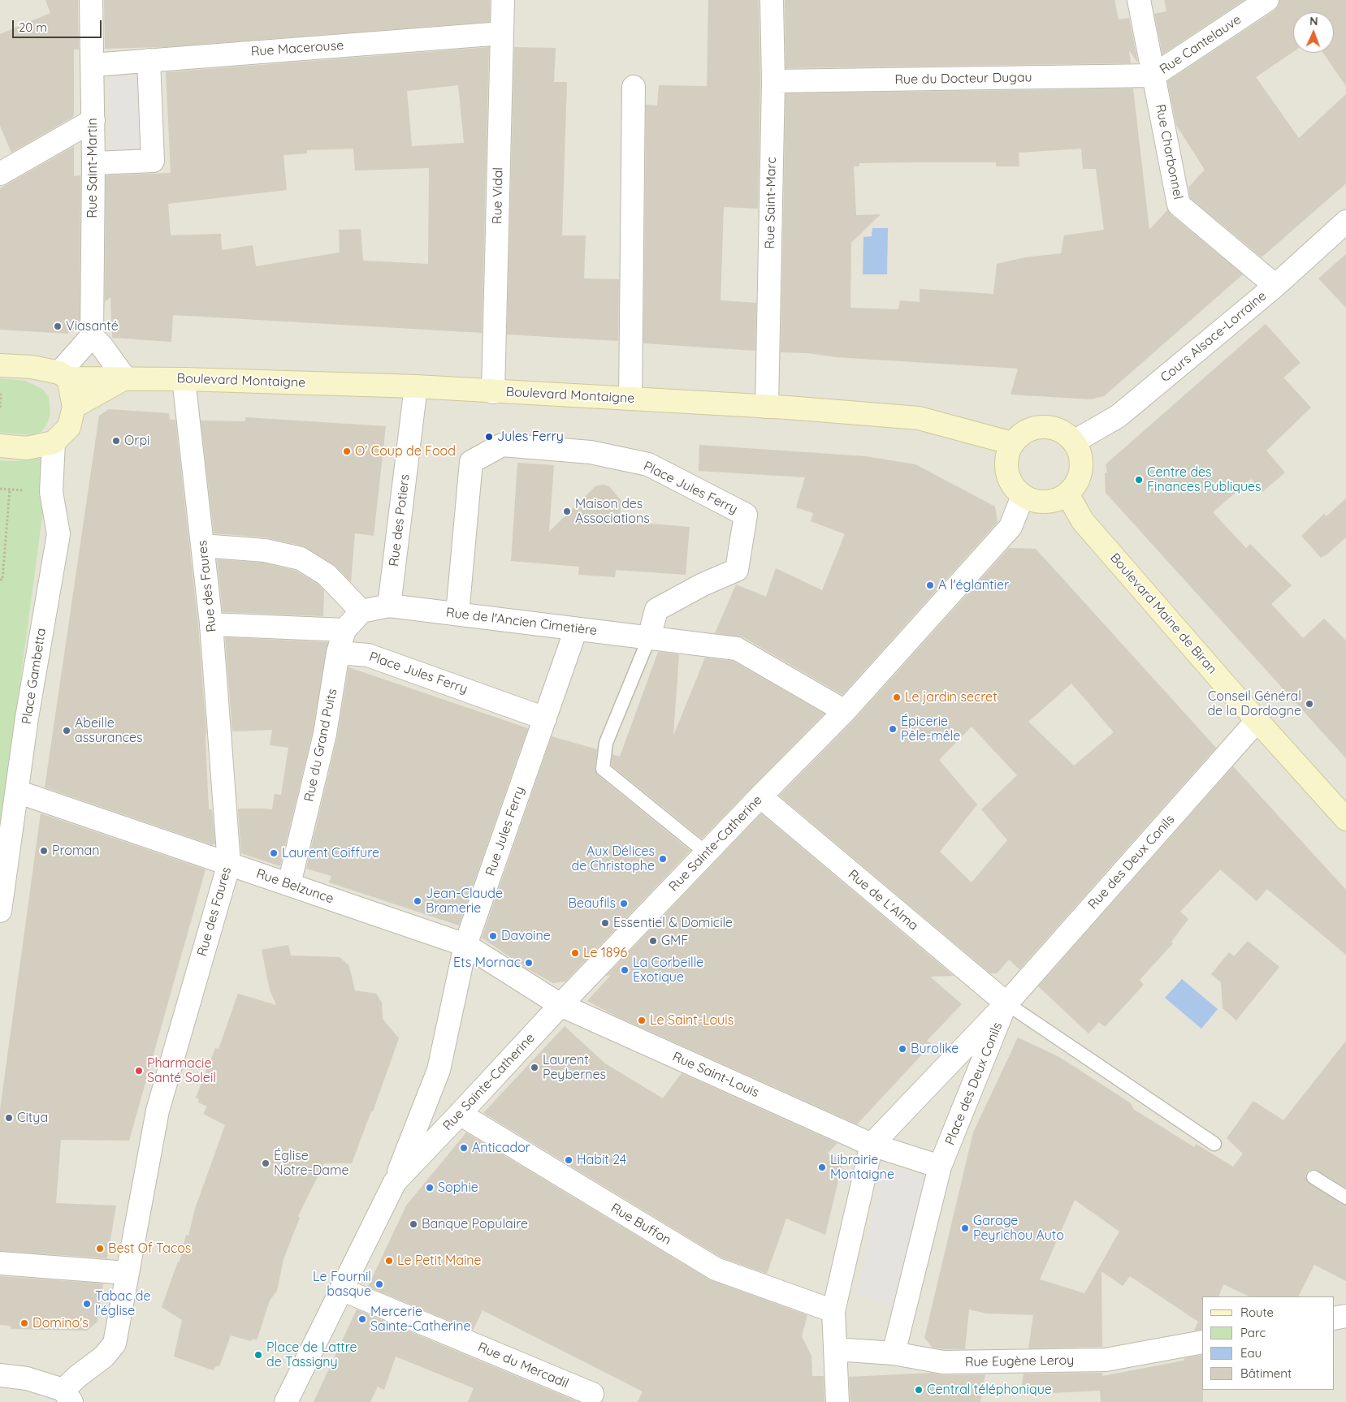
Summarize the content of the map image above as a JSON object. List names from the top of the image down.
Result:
{
  "streets": {
    "main road": ["Boulevard Montaigne", "Boulevard Maine de Biran"],
    "street": [
      "Rue Cantelauve",
      "Rue Macerouse",
      "Rue du Docteur Dugau",
      "Rue Charbonnel",
      "Rue Saint-Martin",
      "Rue Vidal",
      "Rue Saint-Marc",
      "Cours Alsace-Lorraine",
      "Place Jules Ferry",
      "Rue des Potiers",
      "Rue des Faures",
      "Rue de l'Ancien Cimetière",
      "Place Gambetta",
      "Rue du Grand Puits",
      "Rue Jules Ferry",
      "Rue Sainte-Catherine",
      "Rue des Deux Conils",
      "Rue Belzunce",
      "Rue de L'Alma",
      "Rue Saint-Louis",
      "Place des Deux Conils",
      "Rue Buffon",
      "Rue Eugène Leroy",
      "Rue du Mercadil"
    ]
  },
  "crossings": [
    ["Rue Cantelauve", "Rue du Docteur Dugau"],
    ["Rue Cantelauve", "Rue Charbonnel"],
    ["Rue Macerouse", "Rue Saint-Martin"],
    ["Rue Macerouse", "Rue Vidal"],
    ["Rue du Docteur Dugau", "Rue Charbonnel"],
    ["Rue du Docteur Dugau", "Rue Saint-Marc"],
    ["Rue Charbonnel", "Cours Alsace-Lorraine"],
    ["Rue Vidal", "Boulevard Montaigne"],
    ["Rue Saint-Marc", "Boulevard Montaigne"],
    ["Cours Alsace-Lorraine", "Boulevard Montaigne"],
    ["Cours Alsace-Lorraine", "Boulevard Maine de Biran"],
    ["Cours Alsace-Lorraine", "Rue Sainte-Catherine"],
    ["Boulevard Montaigne", "Rue des Potiers"],
    ["Boulevard Montaigne", "Rue des Faures"],
    ["Boulevard Montaigne", "Boulevard Maine de Biran"],
    ["Boulevard Montaigne", "Rue Sainte-Catherine"],
    ["Place Jules Ferry", "Rue de l'Ancien Cimetière"],
    ["Place Jules Ferry", "Rue du Grand Puits"],
    ["Place Jules Ferry", "Rue Jules Ferry"],
    ["Rue des Potiers", "Rue de l'Ancien Cimetière"],
    ["Rue des Faures", "Rue Belzunce"],
    ["Boulevard Maine de Biran", "Rue Sainte-Catherine"],
    ["Boulevard Maine de Biran", "Rue des Deux Conils"],
    ["Rue de l'Ancien Cimetière", "Rue du Grand Puits"],
    ["Rue de l'Ancien Cimetière", "Rue Sainte-Catherine"],
    ["Place Gambetta", "Rue Belzunce"],
    ["Rue du Grand Puits", "Rue Belzunce"],
    ["Rue Jules Ferry", "Rue Sainte-Catherine"],
    ["Rue Jules Ferry", "Rue Belzunce"],
    ["Rue Sainte-Catherine", "Rue Belzunce"],
    ["Rue Sainte-Catherine", "Rue de L'Alma"],
    ["Rue Sainte-Catherine", "Rue Saint-Louis"],
    ["Rue Sainte-Catherine", "Rue Buffon"],
    ["Rue Sainte-Catherine", "Rue du Mercadil"],
    ["Rue des Deux Conils", "Rue de L'Alma"],
    ["Rue des Deux Conils", "Place des Deux Conils"],
    ["Rue Belzunce", "Rue Saint-Louis"],
    ["Rue de L'Alma", "Place des Deux Conils"],
    ["Rue Saint-Louis", "Place des Deux Conils"],
    ["Place des Deux Conils", "Rue Eugène Leroy"]
  ],
  "places": [
    "Viasanté",
    "Jules Ferry",
    "Orpi",
    "O' Coup de Food",
    "Centre des Finances Publiques",
    "Maison des Associations",
    "A l'églantier",
    "Le jardin secret",
    "Conseil Général de la Dordogne",
    "Épicerie Pêle-mêle",
    "Abeille assurances",
    "Proman",
    "Laurent Coiffure",
    "Aux Délices de Christophe",
    "Jean-Claude Bramerie",
    "Beaufils",
    "Essentiel & Domicile",
    "Davoine",
    "GMF",
    "Le 1896",
    "Ets Mornac",
    "La Corbeille Exotique",
    "Le Saint-Louis",
    "Burolike",
    "Laurent Peybernes",
    "Pharmacie Santé Soleil",
    "Citya",
    "Anticador",
    "Habit 24",
    "Église Notre-Dame",
    "Librairie Montaigne",
    "Sophie",
    "Banque Populaire",
    "Garage Peyrichou Auto",
    "Best Of Tacos",
    "Le Petit Maine",
    "Le Fournil basque",
    "Tabac de l'église",
    "Mercerie Sainte-Catherine",
    "Domino's",
    "Place de Lattre de Tassigny",
    "Central téléphonique"
  ],
  "legend": [
    "Route",
    "Parc",
    "Eau",
    "Bâtiment"
  ],
  "scale_bar": "20 m",
  "north": "top"
}
